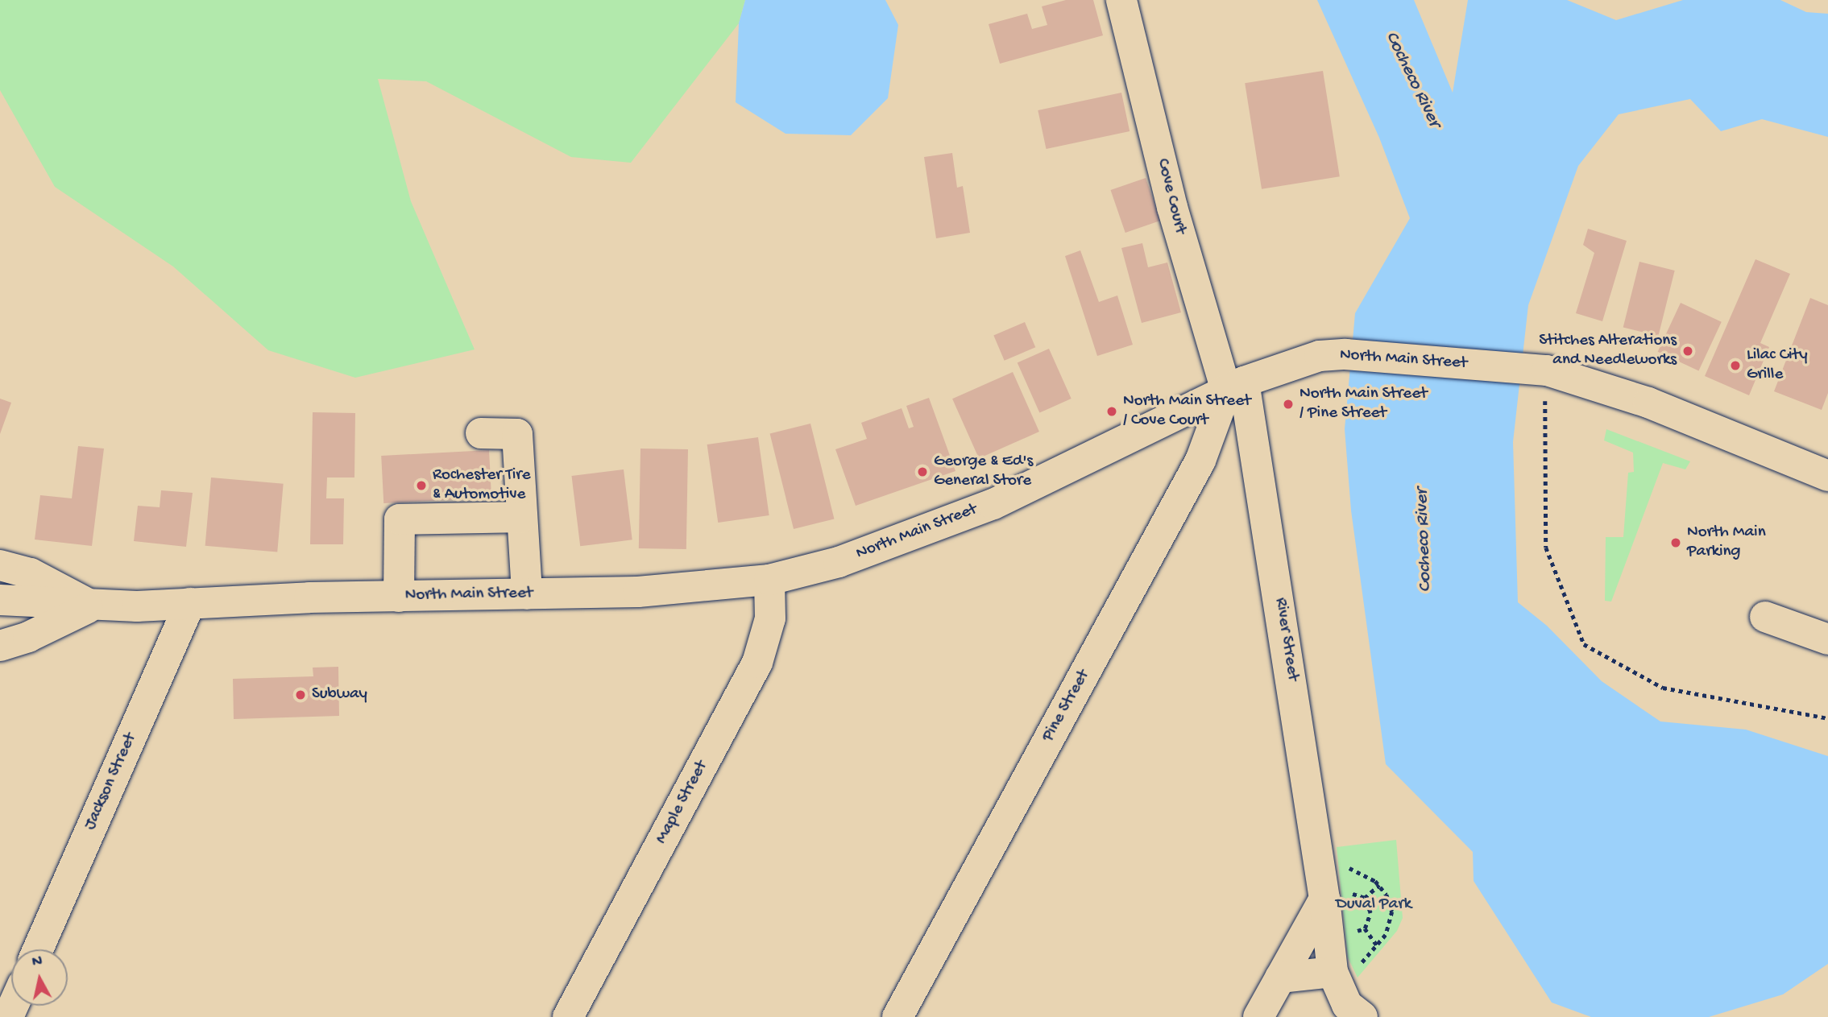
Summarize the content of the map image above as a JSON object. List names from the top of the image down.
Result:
{
  "streets": {
    "street": [
      "Cove Court",
      "North Main Street",
      "River Street",
      "Pine Street",
      "Jackson Street",
      "Maple Street"
    ]
  },
  "crossings": [
    ["Cove Court", "North Main Street"],
    ["Cove Court", "River Street"],
    ["Cove Court", "Pine Street"],
    ["North Main Street", "River Street"],
    ["North Main Street", "Pine Street"],
    ["North Main Street", "Jackson Street"],
    ["North Main Street", "Maple Street"],
    ["River Street", "Pine Street"]
  ],
  "water": ["Cocheco River"],
  "parks": ["Duval Park"],
  "places": [
    "Stitches Alterations and Needleworks",
    "Lilac City Grille",
    "North Main Street / Pine Street",
    "North Main Street / Cove Court",
    "George & Ed's General Store",
    "Rochester Tire & Automotive",
    "North Main Parking",
    "Subway"
  ],
  "north": "top"
}
